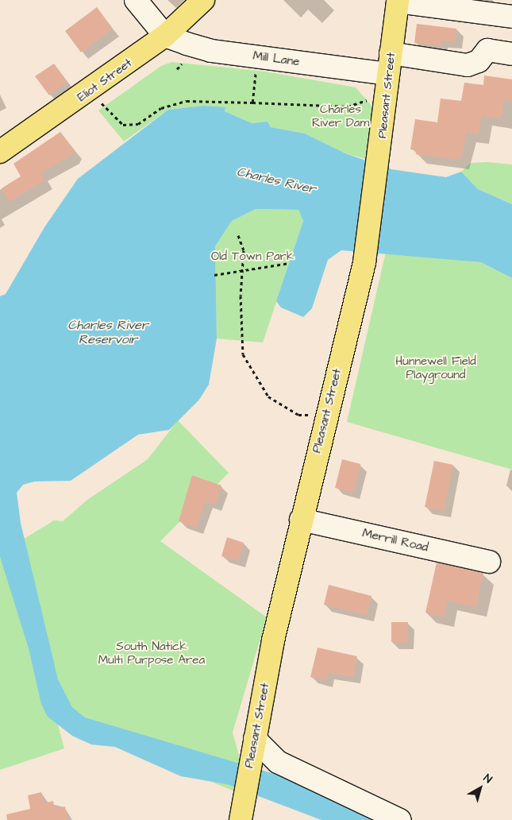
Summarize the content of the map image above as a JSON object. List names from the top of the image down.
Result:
{
  "streets": {
    "main road": ["Eliot Street", "Pleasant Street"],
    "street": ["Mill Lane", "Merrill Road"]
  },
  "crossings": [
    ["Mill Lane", "Eliot Street"],
    ["Mill Lane", "Pleasant Street"],
    ["Pleasant Street", "Merrill Road"]
  ],
  "water": ["Charles River", "Charles River Reservoir"],
  "parks": [
    "Charles River Dam",
    "Old Town Park",
    "Hunnewell Field Playground",
    "South Natick Multi Purpose Area"
  ],
  "north": "top right"
}
